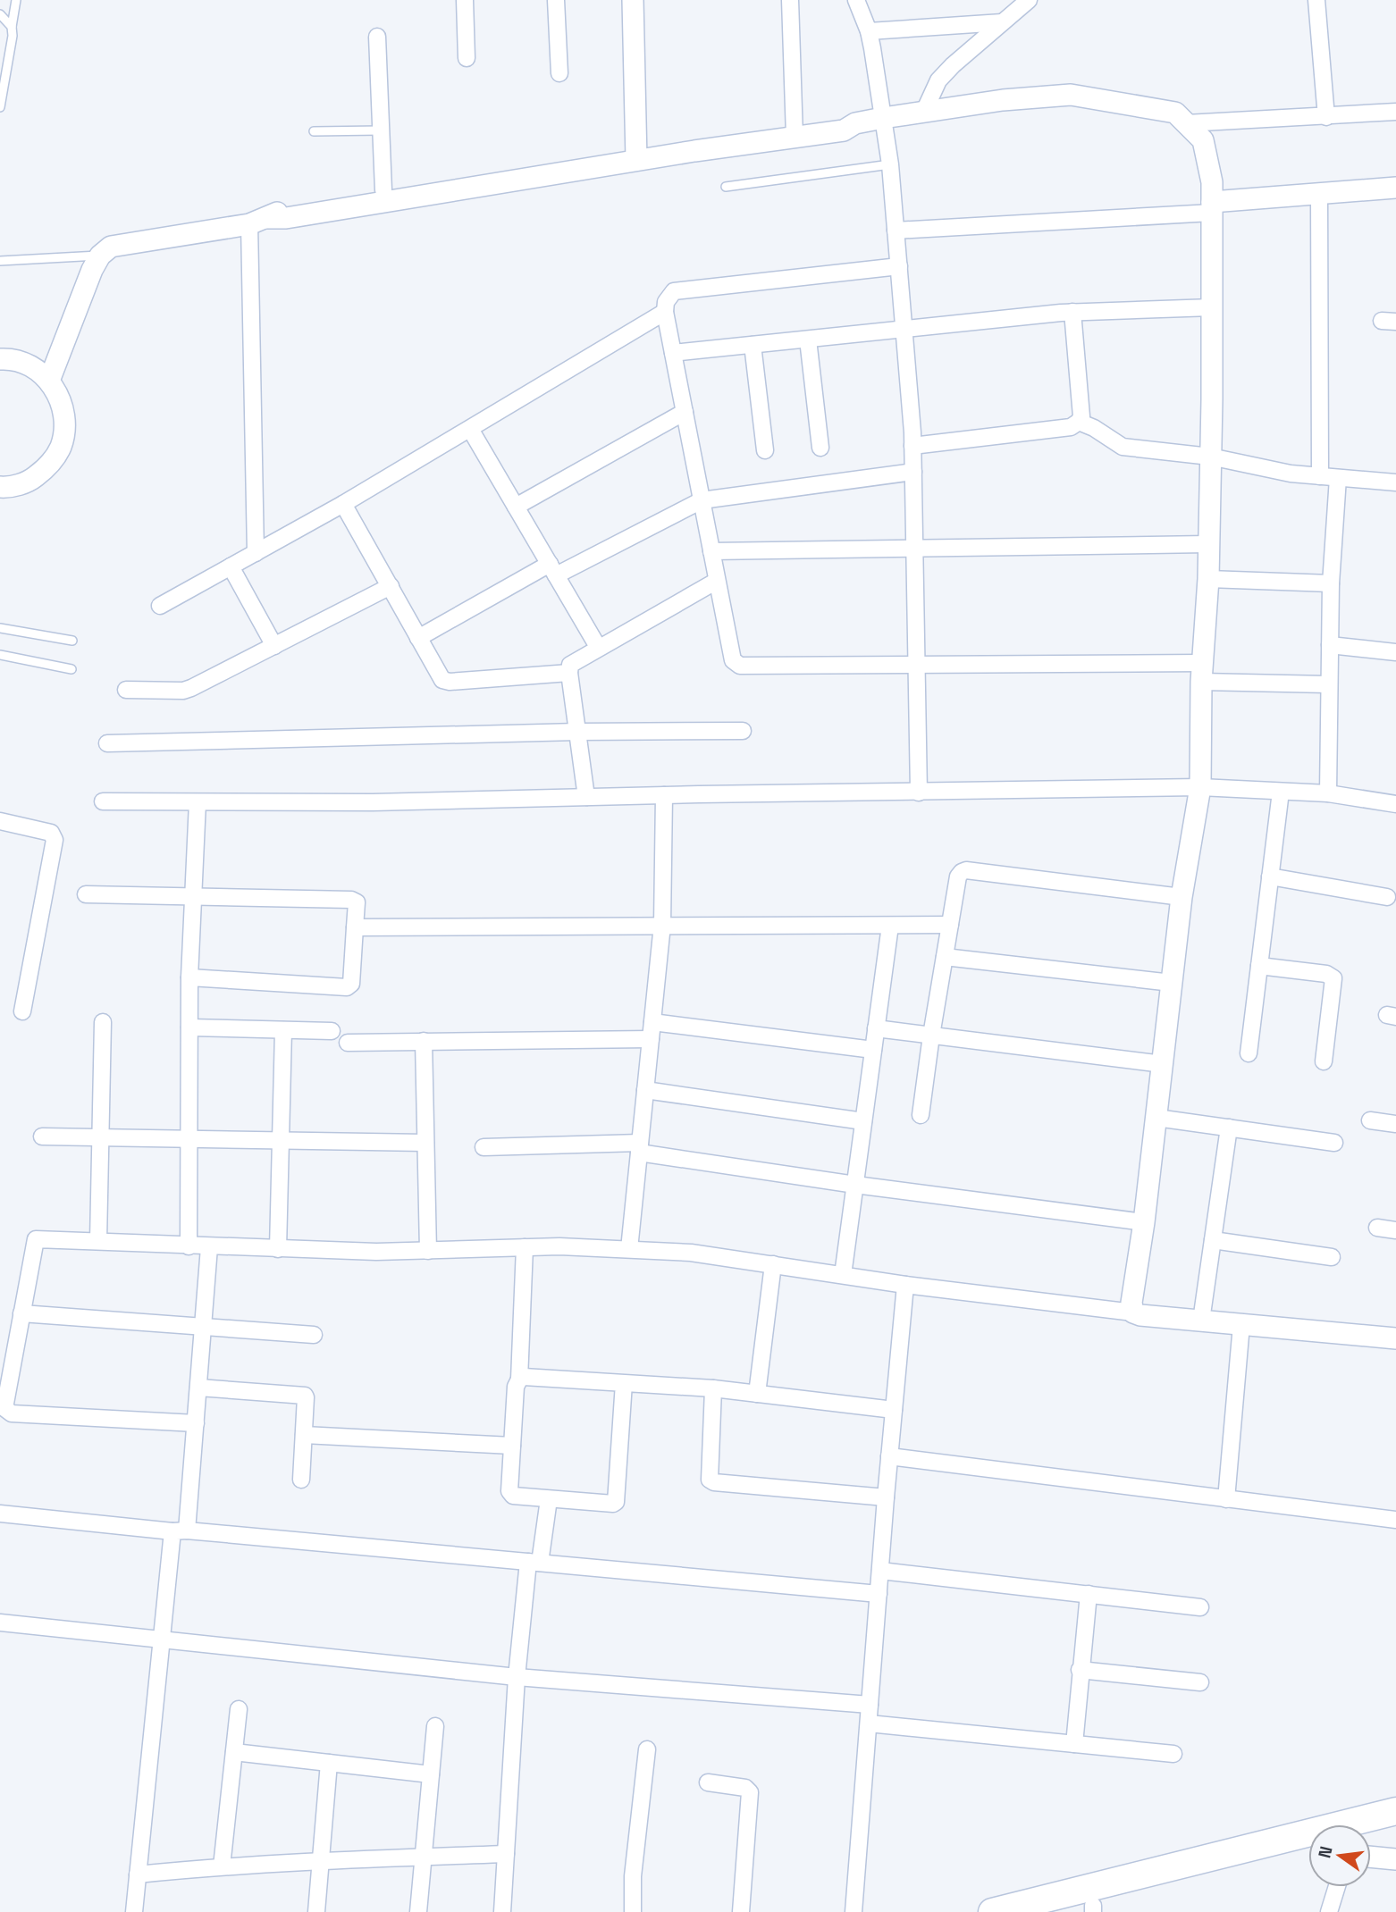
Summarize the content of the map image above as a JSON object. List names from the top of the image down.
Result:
{
  "north": "left"
}
